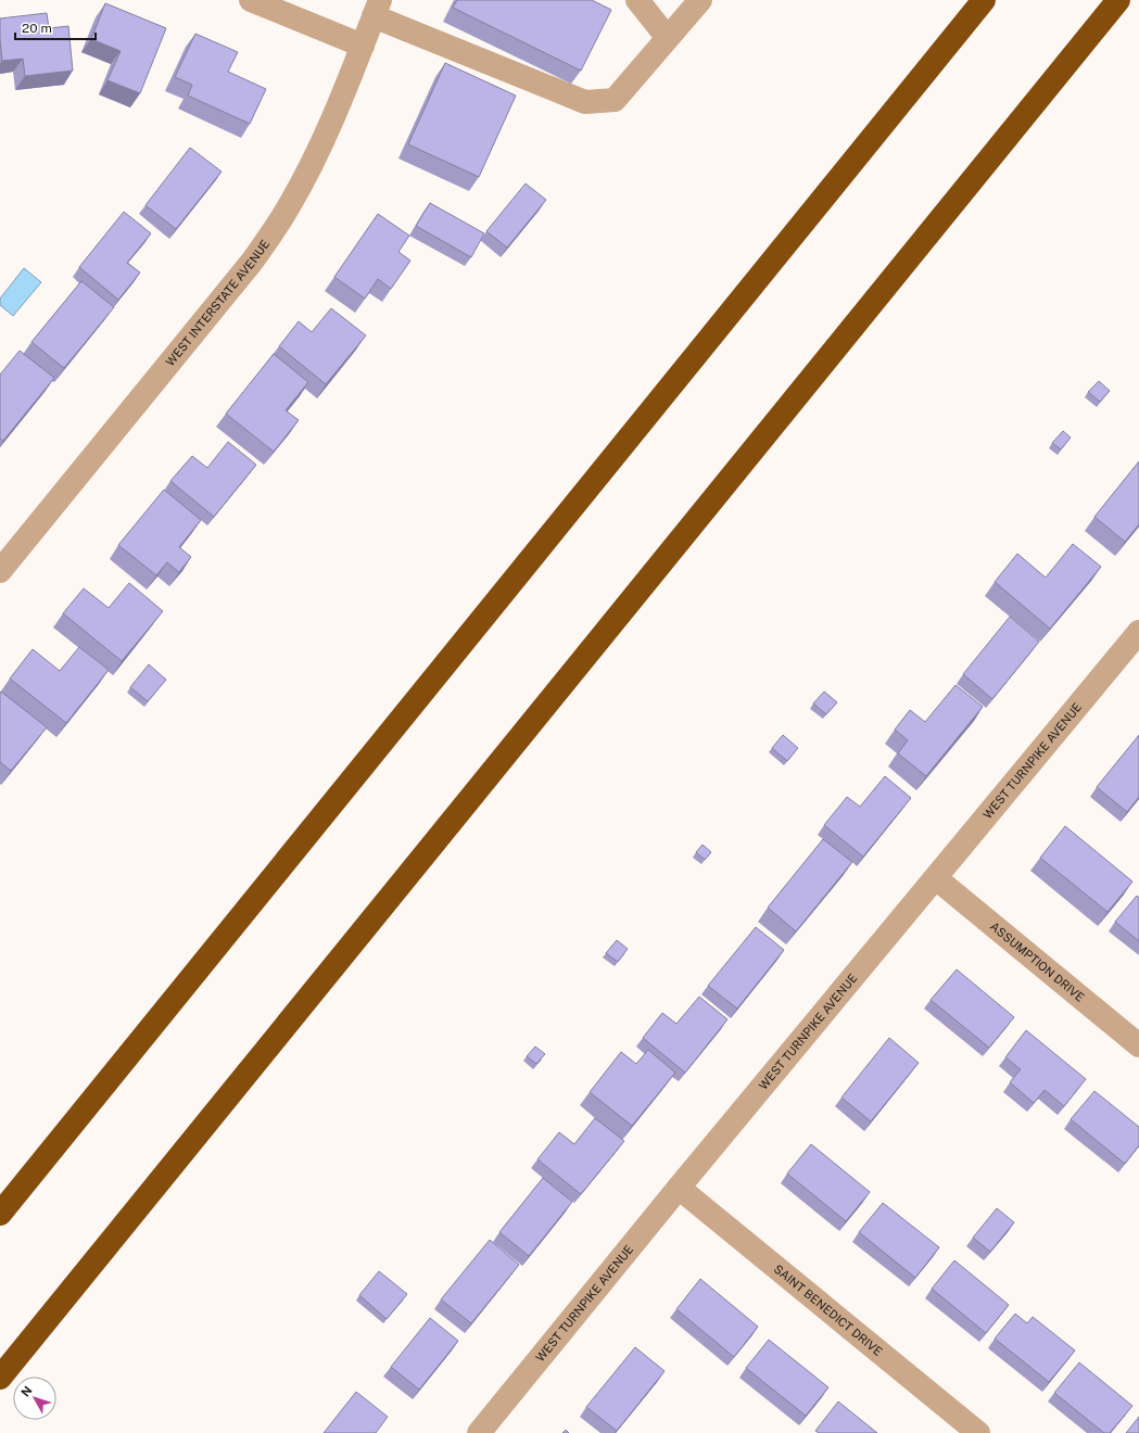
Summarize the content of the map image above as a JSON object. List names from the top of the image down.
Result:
{
  "streets": {
    "street": [
      "WEST INTERSTATE AVENUE",
      "WEST TURNPIKE AVENUE",
      "ASSUMPTION DRIVE",
      "SAINT BENEDICT DRIVE"
    ]
  },
  "crossings": [
    ["WEST TURNPIKE AVENUE", "ASSUMPTION DRIVE"],
    ["WEST TURNPIKE AVENUE", "SAINT BENEDICT DRIVE"]
  ],
  "scale_bar": "20 m",
  "north": "top left"
}
